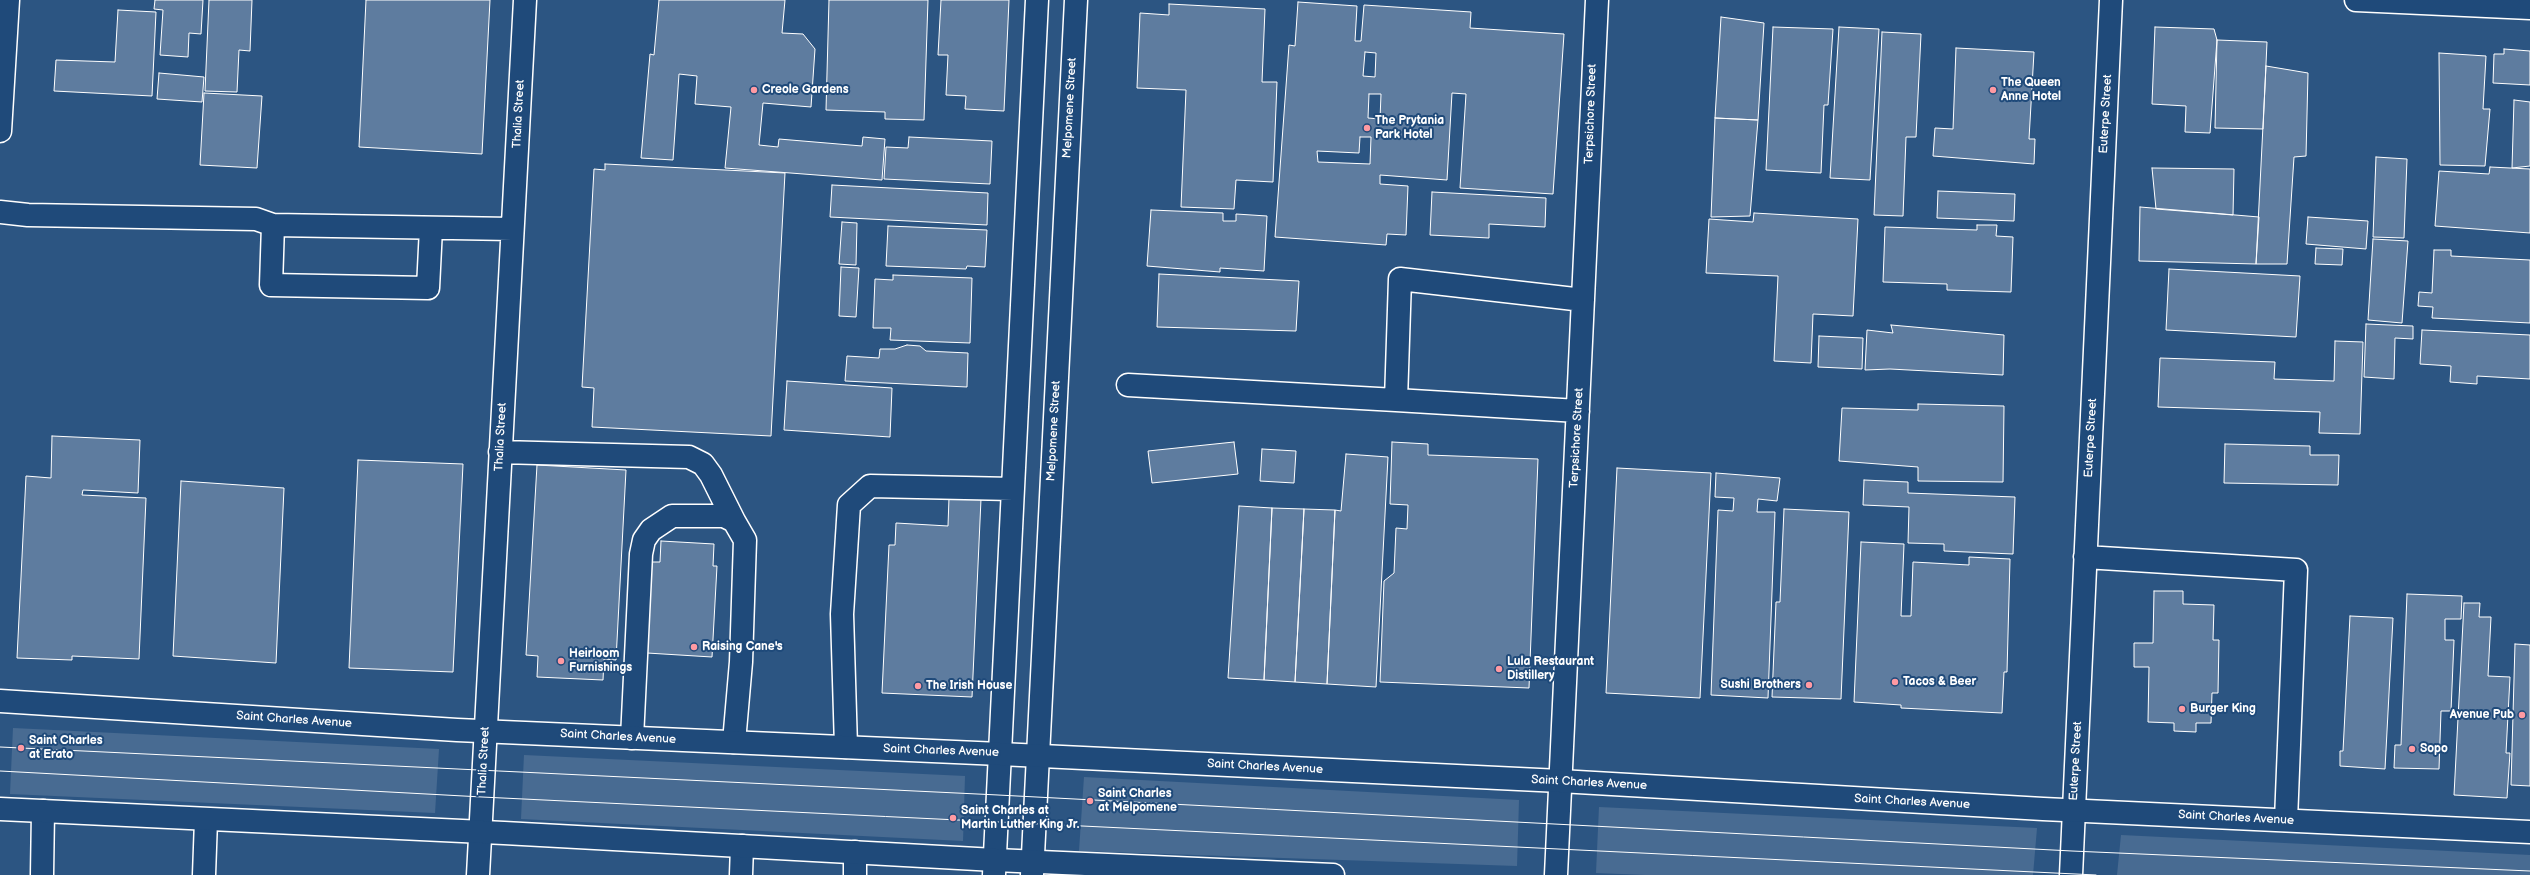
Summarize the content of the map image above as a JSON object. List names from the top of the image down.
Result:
{
  "streets": {
    "street": [
      "Melpomene Street",
      "Thalia Street",
      "Terpsichore Street",
      "Euterpe Street",
      "Saint Charles Avenue"
    ]
  },
  "crossings": [
    ["Melpomene Street", "Saint Charles Avenue"],
    ["Thalia Street", "Saint Charles Avenue"],
    ["Terpsichore Street", "Saint Charles Avenue"],
    ["Euterpe Street", "Saint Charles Avenue"]
  ],
  "places": [
    "Creole Gardens",
    "The Queen Anne Hotel",
    "The Prytania Park Hotel",
    "Raising Cane's",
    "Heirloom Furnishings",
    "Lula Restaurant Distillery",
    "Tacos & Beer",
    "Sushi Brothers",
    "The Irish House",
    "Burger King",
    "Avenue Pub",
    "Saint Charles at Erato",
    "Sopo",
    "Saint Charles at Melpomene",
    "Saint Charles at Martin Luther King Jr."
  ]
}
